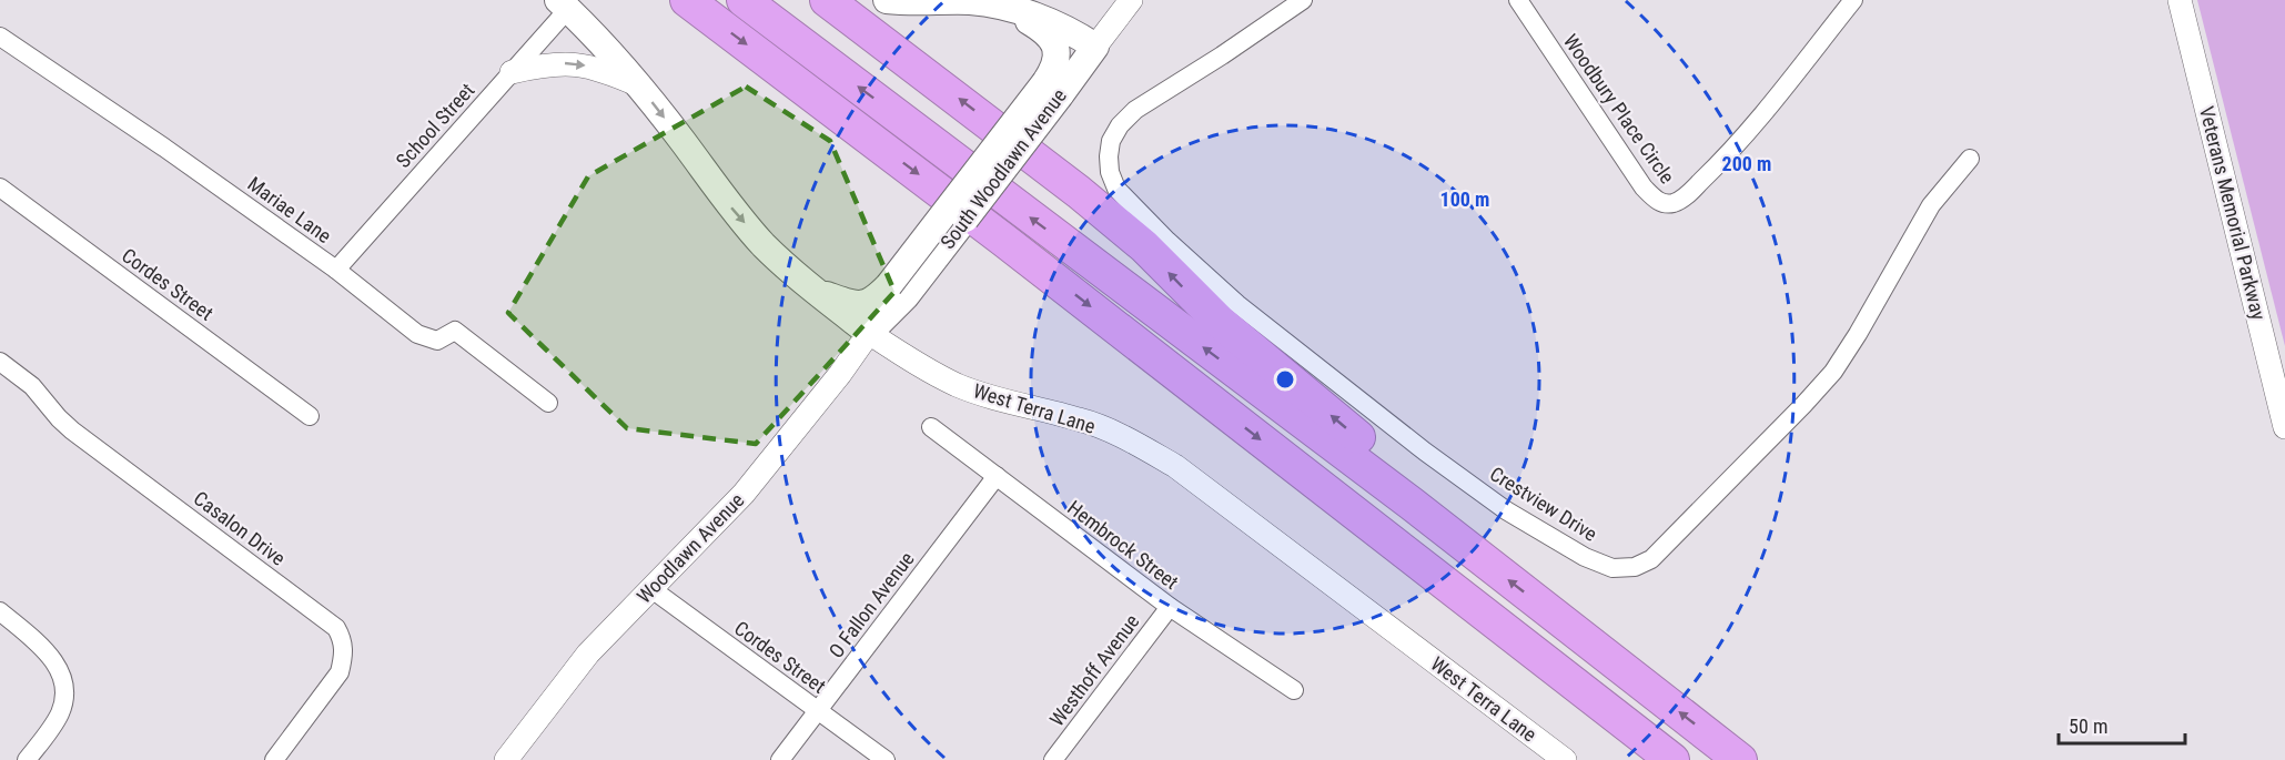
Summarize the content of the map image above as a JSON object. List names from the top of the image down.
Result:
{
  "streets": {
    "main road": ["South Woodlawn Avenue", "West Terra Lane"],
    "street": [
      "Woodbury Place Circle",
      "School Street",
      "Mariae Lane",
      "Veterans Memorial Parkway",
      "Cordes Street",
      "Crestview Drive",
      "Casalon Drive",
      "Hembrock Street",
      "Woodlawn Avenue",
      "O Fallon Avenue",
      "Westhoff Avenue"
    ]
  },
  "crossings": [
    ["School Street", "Mariae Lane"],
    ["School Street", "West Terra Lane"],
    ["South Woodlawn Avenue", "West Terra Lane"],
    ["South Woodlawn Avenue", "Woodlawn Avenue"],
    ["Cordes Street", "Woodlawn Avenue"],
    ["Cordes Street", "O Fallon Avenue"],
    ["West Terra Lane", "Woodlawn Avenue"],
    ["Hembrock Street", "O Fallon Avenue"],
    ["Hembrock Street", "Westhoff Avenue"]
  ],
  "scale_bar": "50 m",
  "rings": ["200 m", "100 m"]
}
